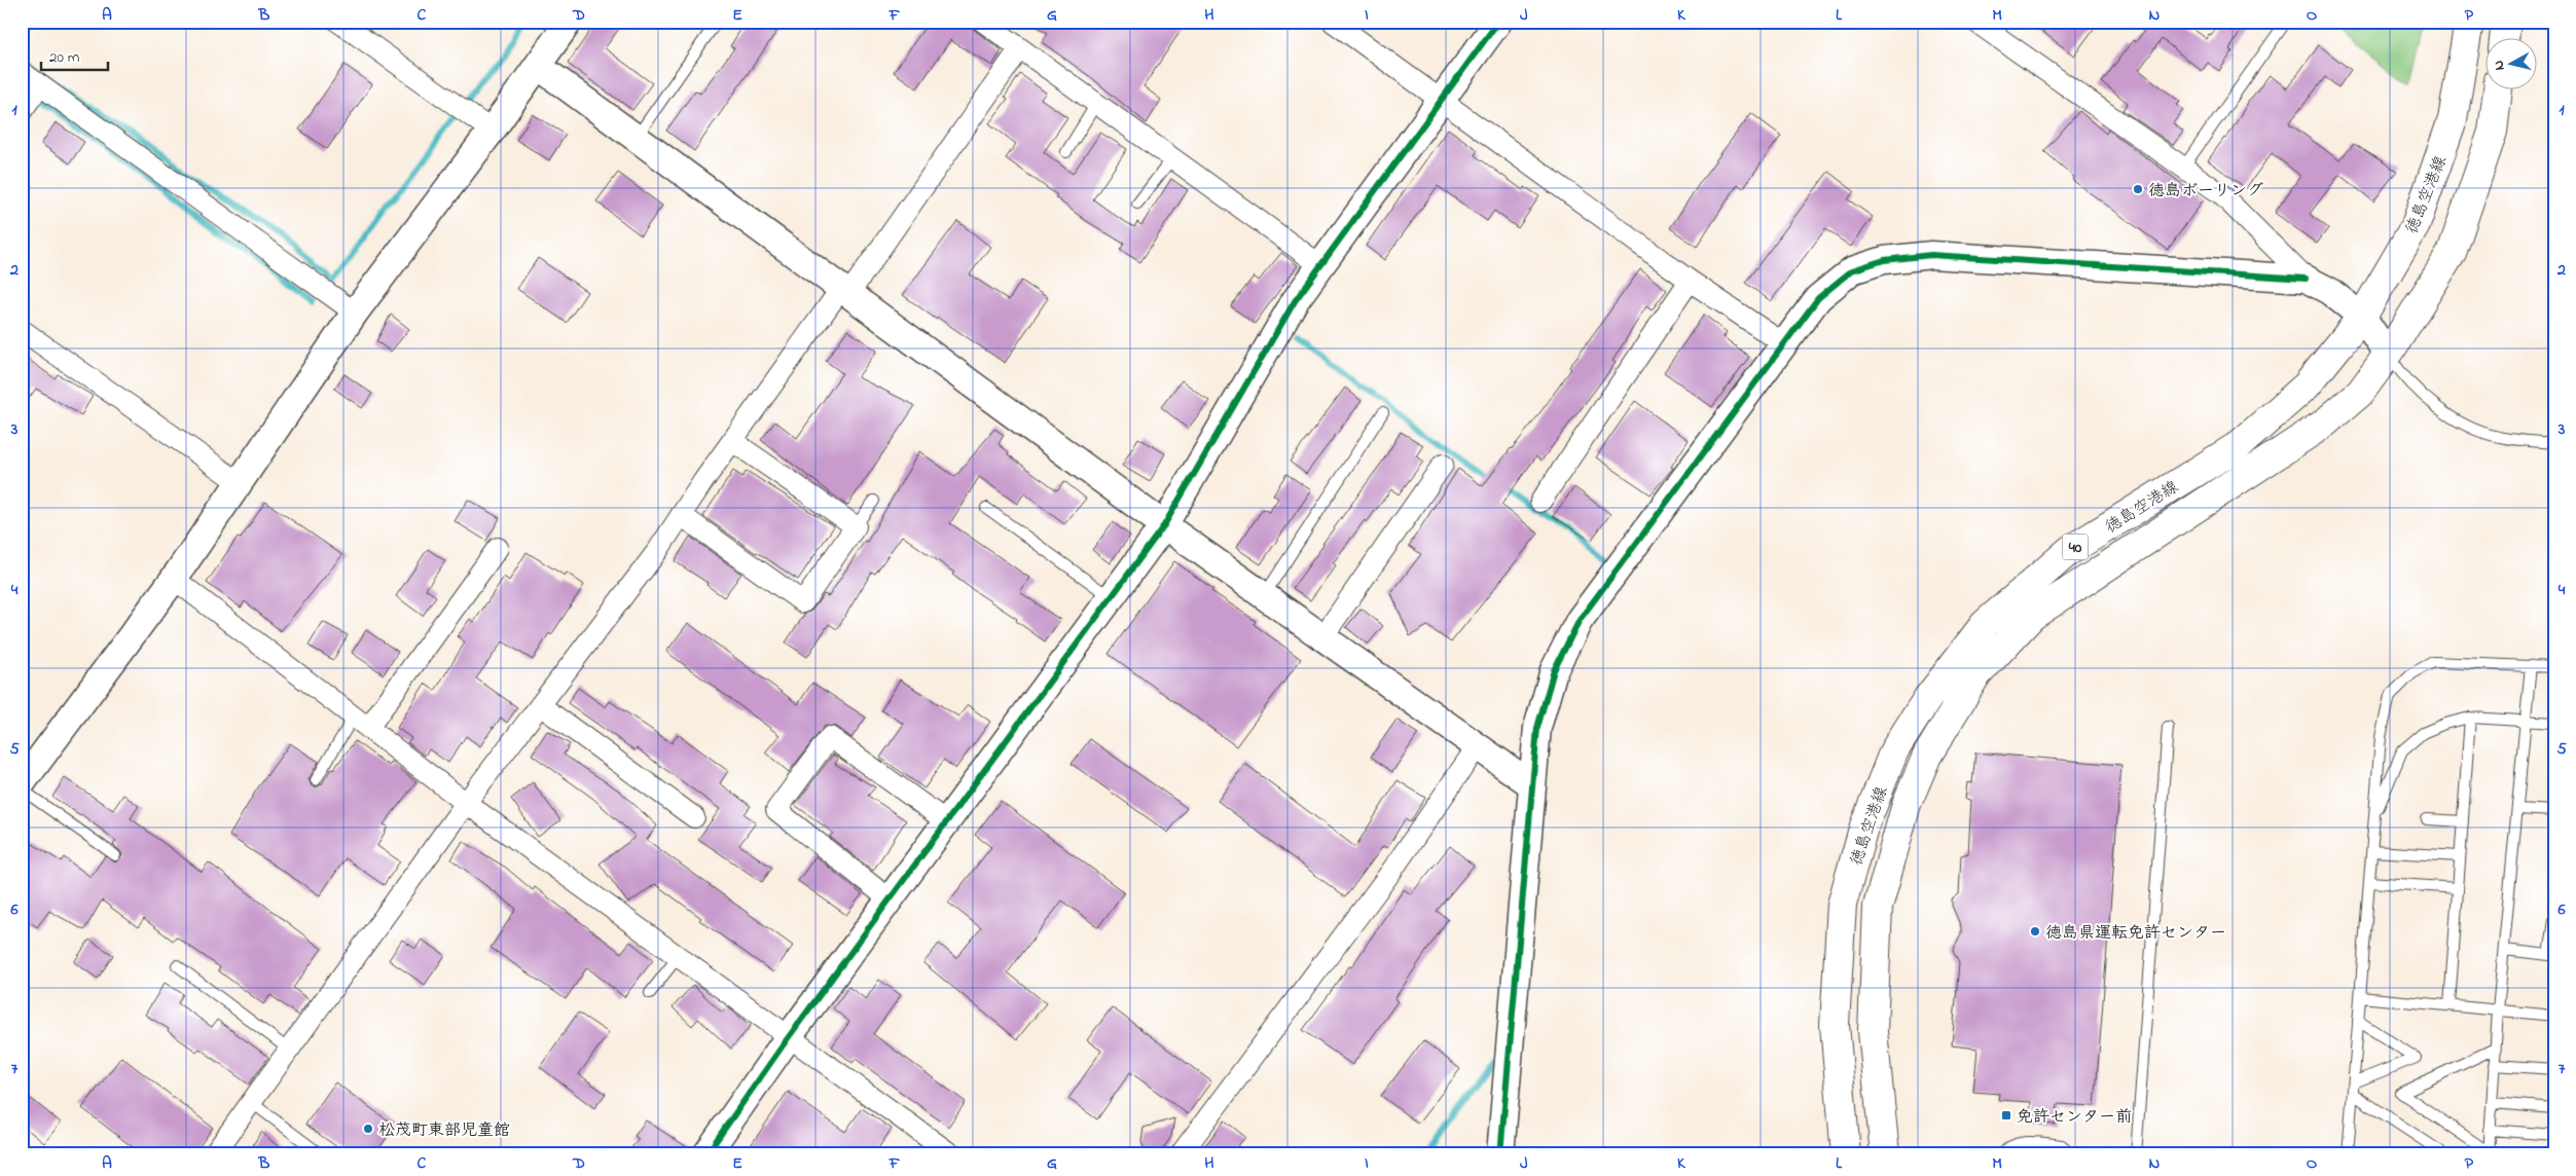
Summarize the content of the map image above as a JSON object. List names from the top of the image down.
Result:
{
  "streets": {
    "main road": ["徳島空港線", "40"]
  },
  "places": {
    "other": ["徳島ボーリング", "徳島県運転免許センター", "松茂町東部児童館"],
    "transit": ["免許センター前"]
  },
  "scale_bar": "20 m",
  "north": "left",
  "grid": {
    "columns": [
      "A",
      "B",
      "C",
      "D",
      "E",
      "F",
      "G",
      "H",
      "I",
      "J",
      "K",
      "L",
      "M",
      "N",
      "O",
      "P"
    ],
    "rows": [
      "1",
      "2",
      "3",
      "4",
      "5",
      "6",
      "7"
    ]
  }
}
